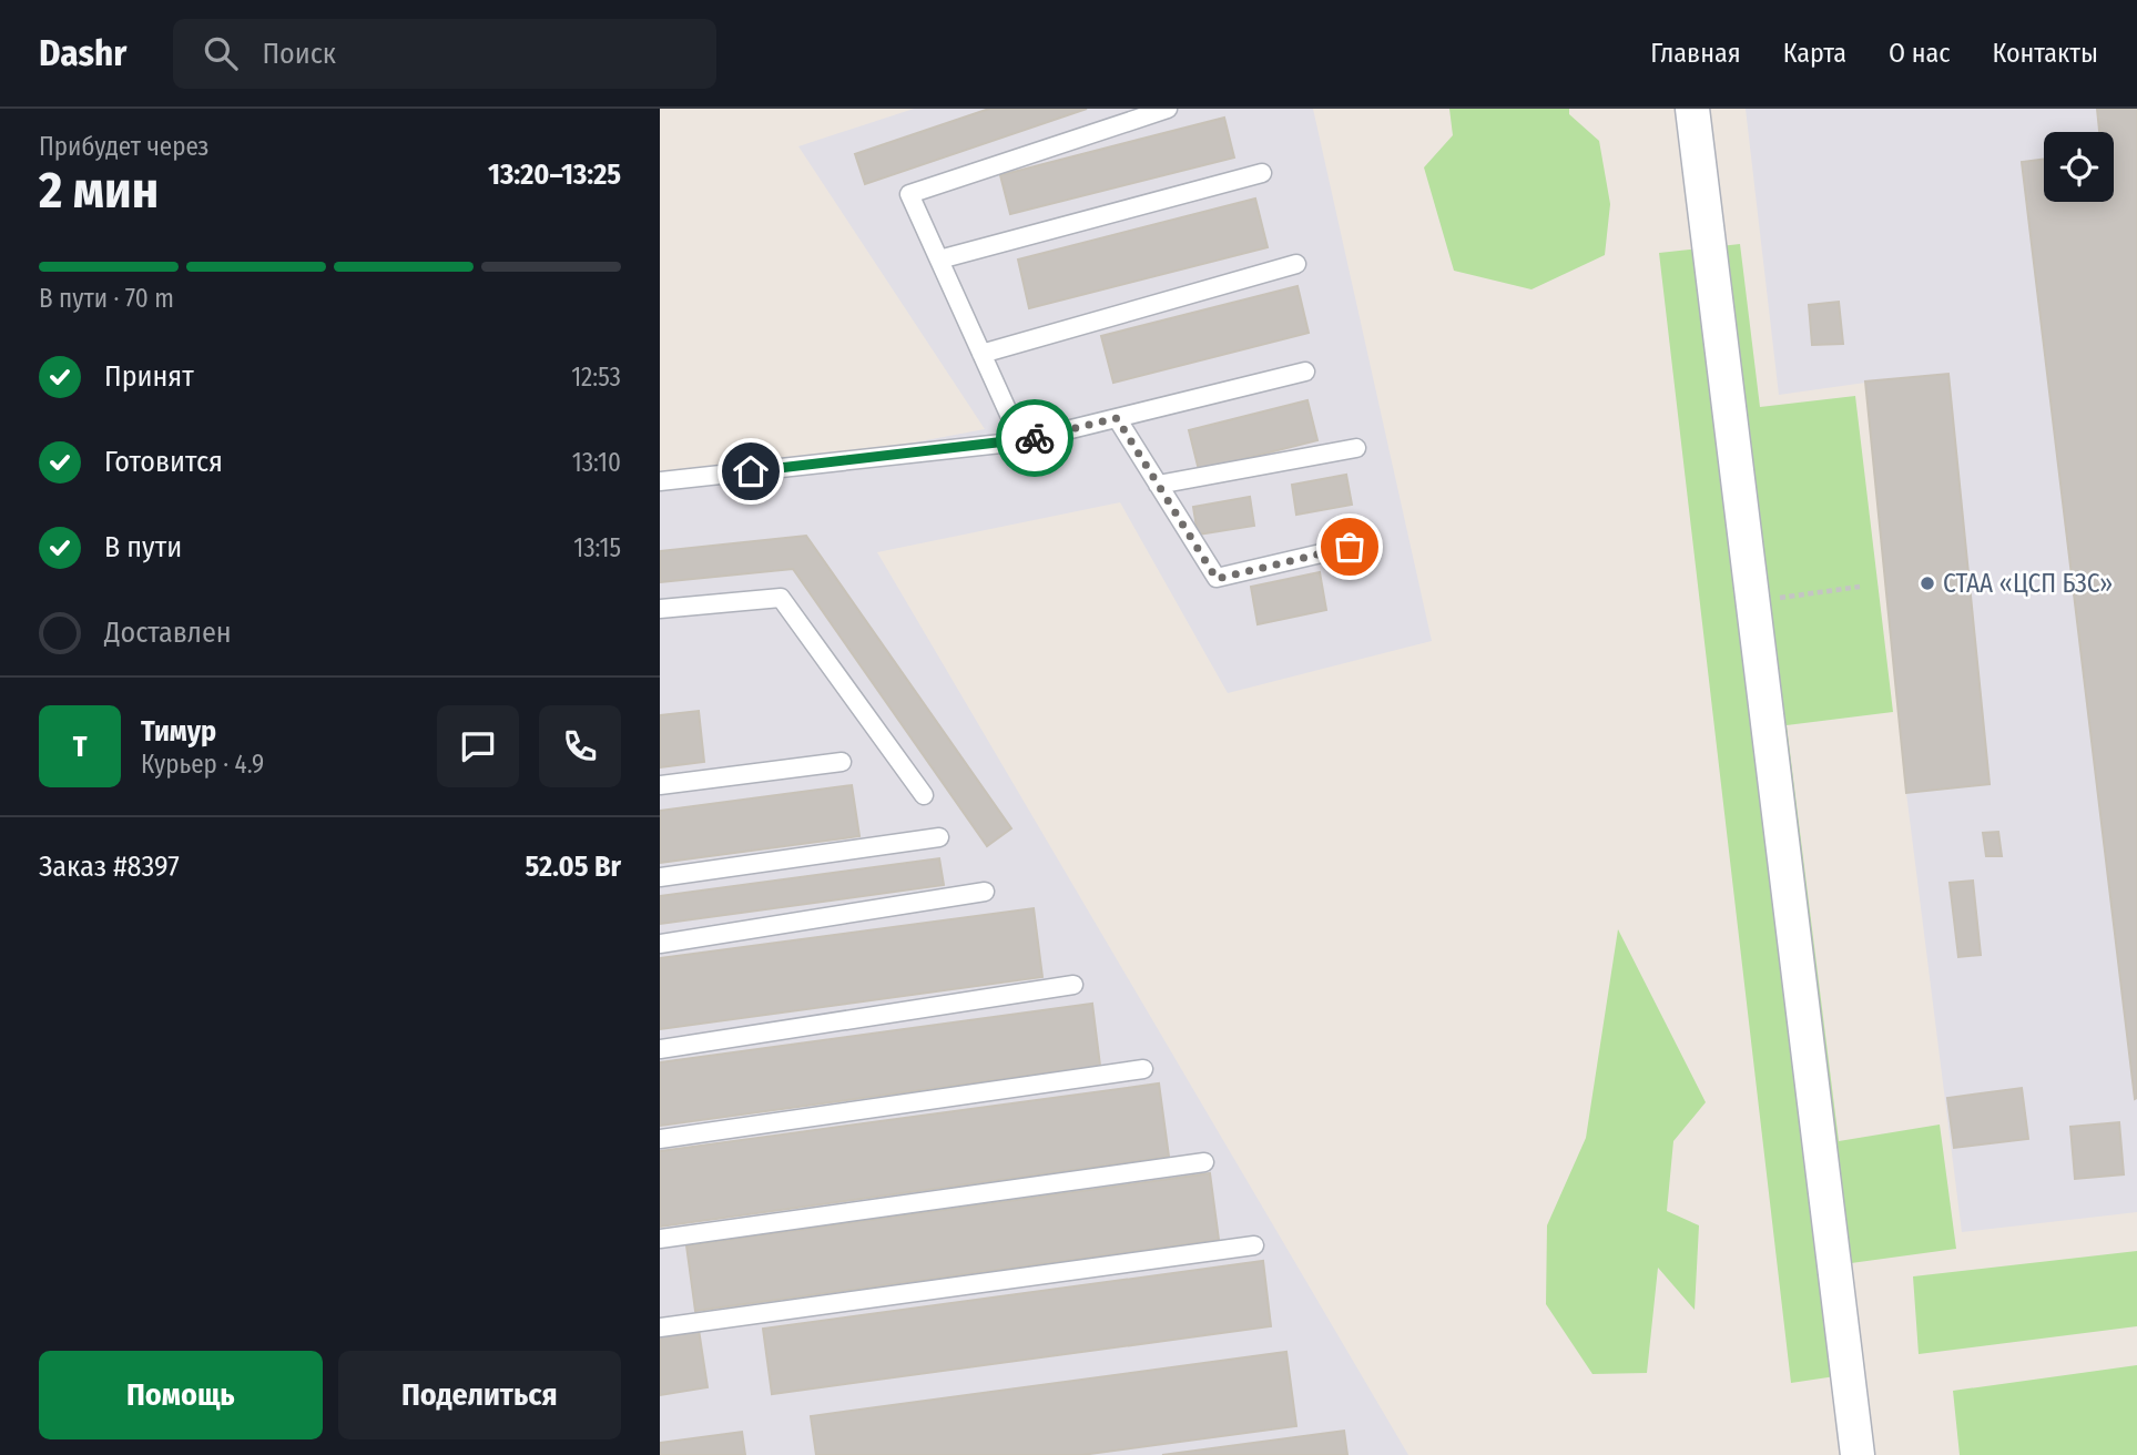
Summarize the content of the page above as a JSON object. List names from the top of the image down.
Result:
{
  "places": ["СТАА «ЦСП БЗС»"],
  "page": {
    "header": "Dashr",
    "search": "Поиск",
    "nav": [
      "Главная",
      "Карта",
      "О нас",
      "Контакты"
    ],
    "heading": ["2 мин", "Прибудет через", "13:20–13:25"],
    "panel": [
      "Тимур",
      "Курьер · 4.9",
      "Заказ #8397",
      "52.05 Br"
    ],
    "bar": "В пути · 70 m",
    "list": [
      ["Принят", "12:53"],
      ["Готовится", "13:10"],
      ["В пути", "13:15"],
      "Доставлен"
    ],
    "round": "Т",
    "buttons": ["Помощь", "Поделиться"]
  }
}
